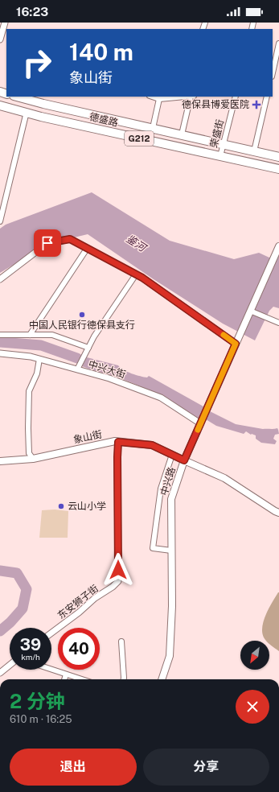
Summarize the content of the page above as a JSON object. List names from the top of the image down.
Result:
{
  "streets": {
    "highway": ["德盛路", "G212"],
    "main road": ["象山街", "中兴路"],
    "street": ["荣盛街", "中兴大街", "东安狮子街"]
  },
  "crossings": [
    ["德盛路", "荣盛街"],
    ["荣盛街", "G212"],
    ["中兴大街", "中兴路"],
    ["象山街", "中兴路"],
    ["象山街", "东安狮子街"]
  ],
  "water": ["鉴河"],
  "places": {
    "health": ["德保县博爱医院"],
    "other": ["中国人民银行德保县支行", "云山小学"]
  },
  "north": "bottom left",
  "page": {
    "status": "16:23",
    "turn": ["140 m", "象山街"],
    "speed": "39 km/h",
    "limit": "40",
    "heading": ["2 分钟", "610 m · 16:25"],
    "buttons": ["退出", "分享"]
  }
}
